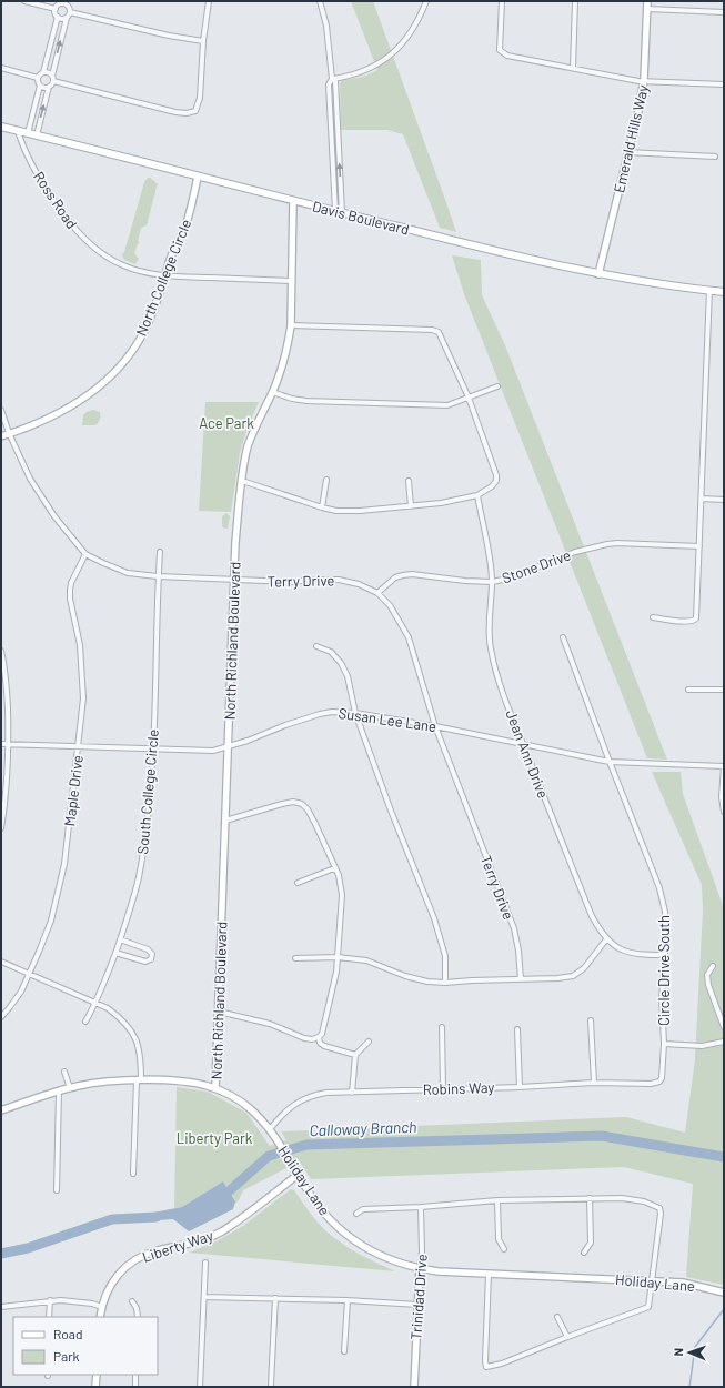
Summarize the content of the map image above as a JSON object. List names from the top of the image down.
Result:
{
  "streets": {
    "main road": ["Davis Boulevard"],
    "street": [
      "Emerald Hills Way",
      "Ross Road",
      "North College Circle",
      "Stone Drive",
      "Terry Drive",
      "North Richland Boulevard",
      "Susan Lee Lane",
      "Jean Ann Drive",
      "Maple Drive",
      "South College Circle",
      "Circle Drive South",
      "Robins Way",
      "Holiday Lane",
      "Liberty Way",
      "Trinidad Drive"
    ]
  },
  "crossings": [
    ["Emerald Hills Way", "Davis Boulevard"],
    ["Ross Road", "Davis Boulevard"],
    ["Ross Road", "North College Circle"],
    ["Ross Road", "North Richland Boulevard"],
    ["Davis Boulevard", "North College Circle"],
    ["Davis Boulevard", "North Richland Boulevard"],
    ["North College Circle", "Terry Drive"],
    ["Stone Drive", "Terry Drive"],
    ["Stone Drive", "Jean Ann Drive"],
    ["Terry Drive", "North Richland Boulevard"],
    ["Terry Drive", "Susan Lee Lane"],
    ["Terry Drive", "Maple Drive"],
    ["Terry Drive", "South College Circle"],
    ["North Richland Boulevard", "Susan Lee Lane"],
    ["North Richland Boulevard", "Holiday Lane"],
    ["Susan Lee Lane", "Jean Ann Drive"],
    ["Susan Lee Lane", "Maple Drive"],
    ["Susan Lee Lane", "South College Circle"],
    ["Susan Lee Lane", "Circle Drive South"],
    ["Jean Ann Drive", "Circle Drive South"],
    ["Circle Drive South", "Robins Way"],
    ["Robins Way", "Holiday Lane"],
    ["Holiday Lane", "Liberty Way"],
    ["Holiday Lane", "Trinidad Drive"]
  ],
  "water": ["Calloway Branch"],
  "parks": ["Ace Park", "Liberty Park"],
  "legend": ["Road", "Park"],
  "north": "left"
}
